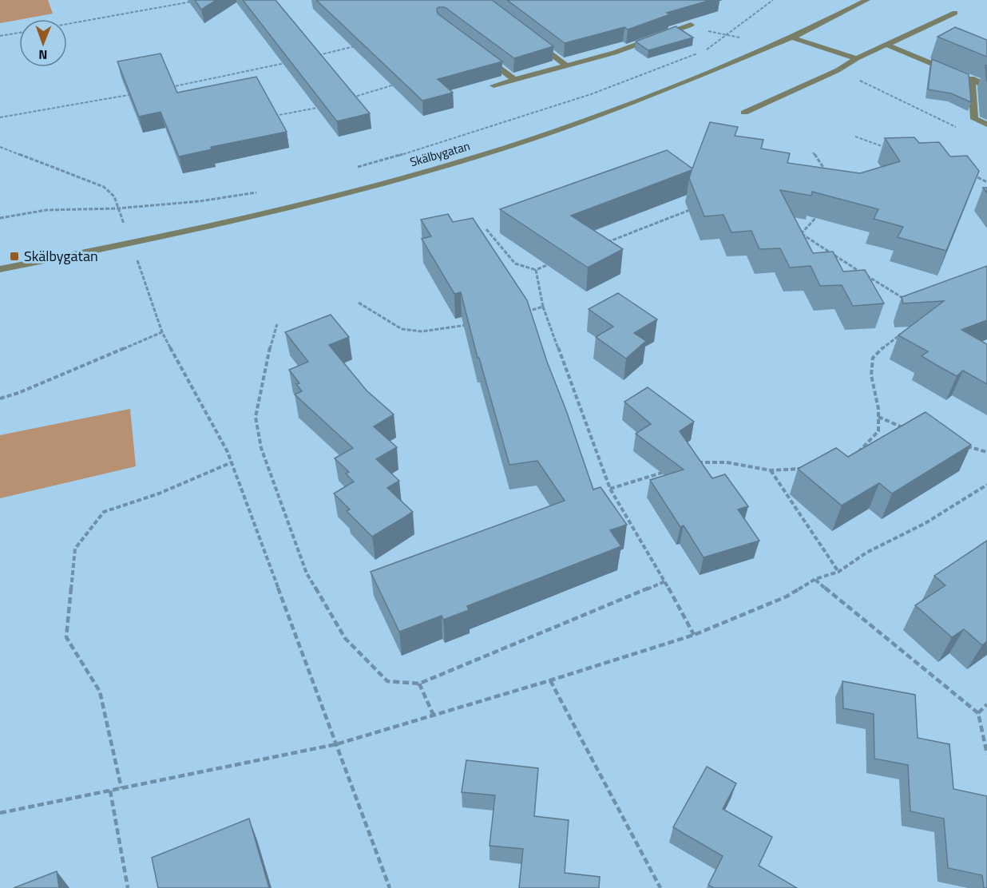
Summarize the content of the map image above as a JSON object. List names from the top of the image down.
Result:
{
  "streets": {
    "street": ["Skälbygatan"]
  },
  "places": {
    "transit": ["Skälbygatan"]
  },
  "north": "bottom"
}
